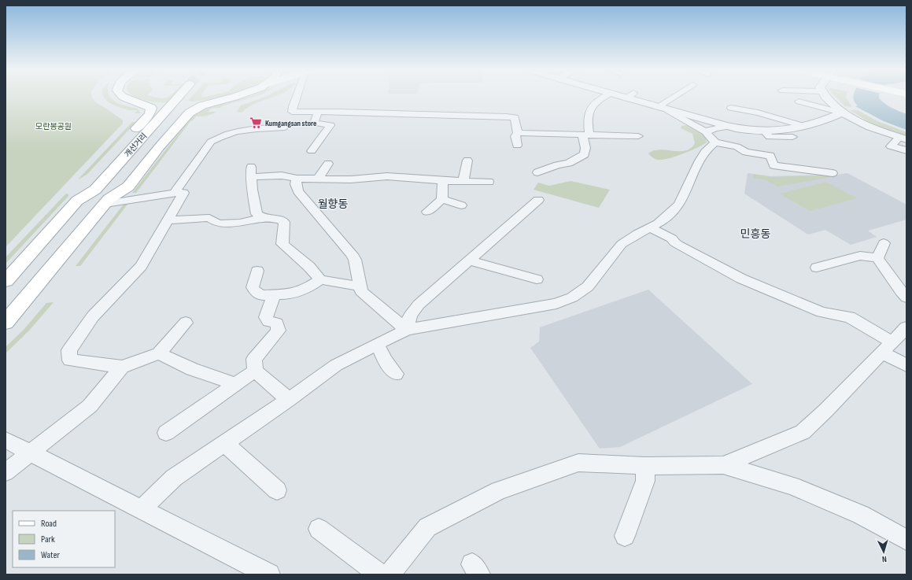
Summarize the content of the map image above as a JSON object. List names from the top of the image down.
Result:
{
  "streets": {
    "main road": ["개선거리"]
  },
  "districts": ["월향동", "민흥동"],
  "parks": ["모란봉공원"],
  "places": {
    "supermarket": ["Kumgangsan store"]
  },
  "legend": ["Road", "Park", "Water"],
  "north": "bottom"
}
